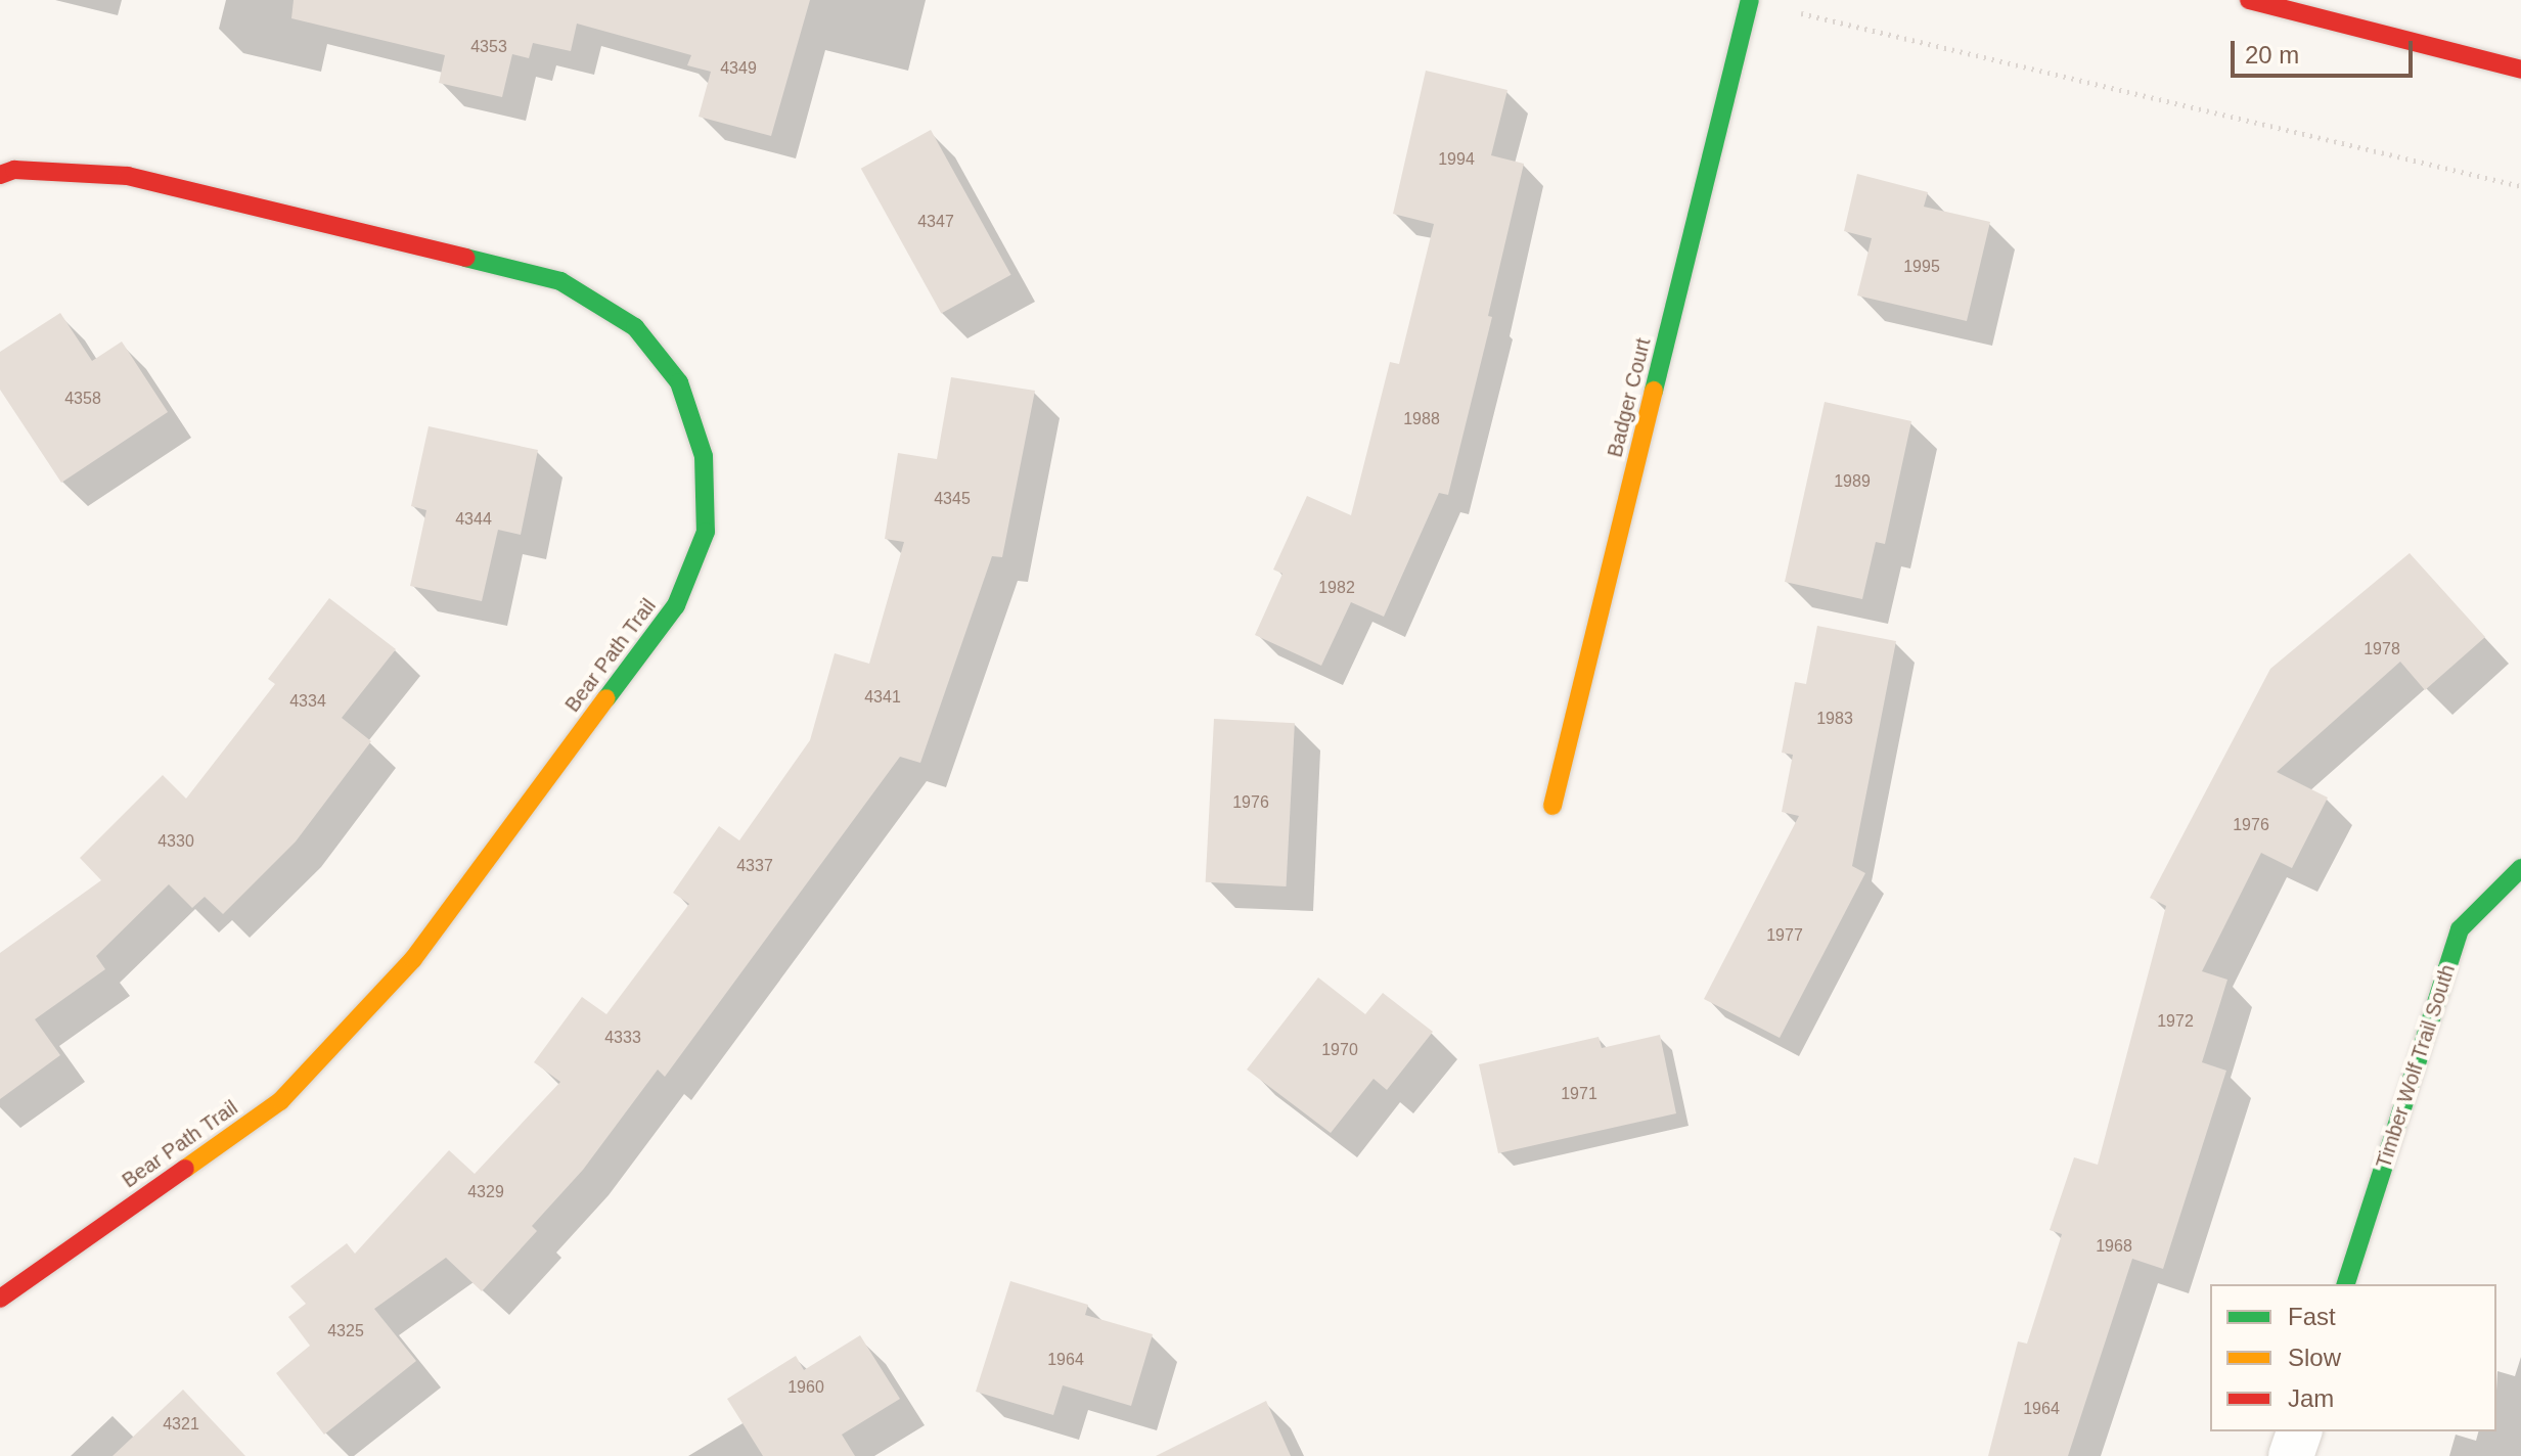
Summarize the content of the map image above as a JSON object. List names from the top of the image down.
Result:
{
  "streets": {
    "street": ["Badger Court", "Bear Path Trail", "Timber Wolf Trail South"]
  },
  "house_numbers": [
    "4353",
    "4349",
    "1994",
    "4347",
    "1995",
    "4358",
    "1988",
    "1989",
    "4345",
    "4344",
    "1982",
    "1978",
    "4341",
    "4334",
    "1983",
    "1976",
    "1976",
    "4330",
    "4337",
    "1977",
    "1972",
    "4333",
    "1970",
    "1971",
    "4329",
    "1968",
    "4325",
    "1964",
    "1960",
    "1964",
    "4321"
  ],
  "legend": ["Fast", "Slow", "Jam"],
  "scale_bar": "20 m"
}
